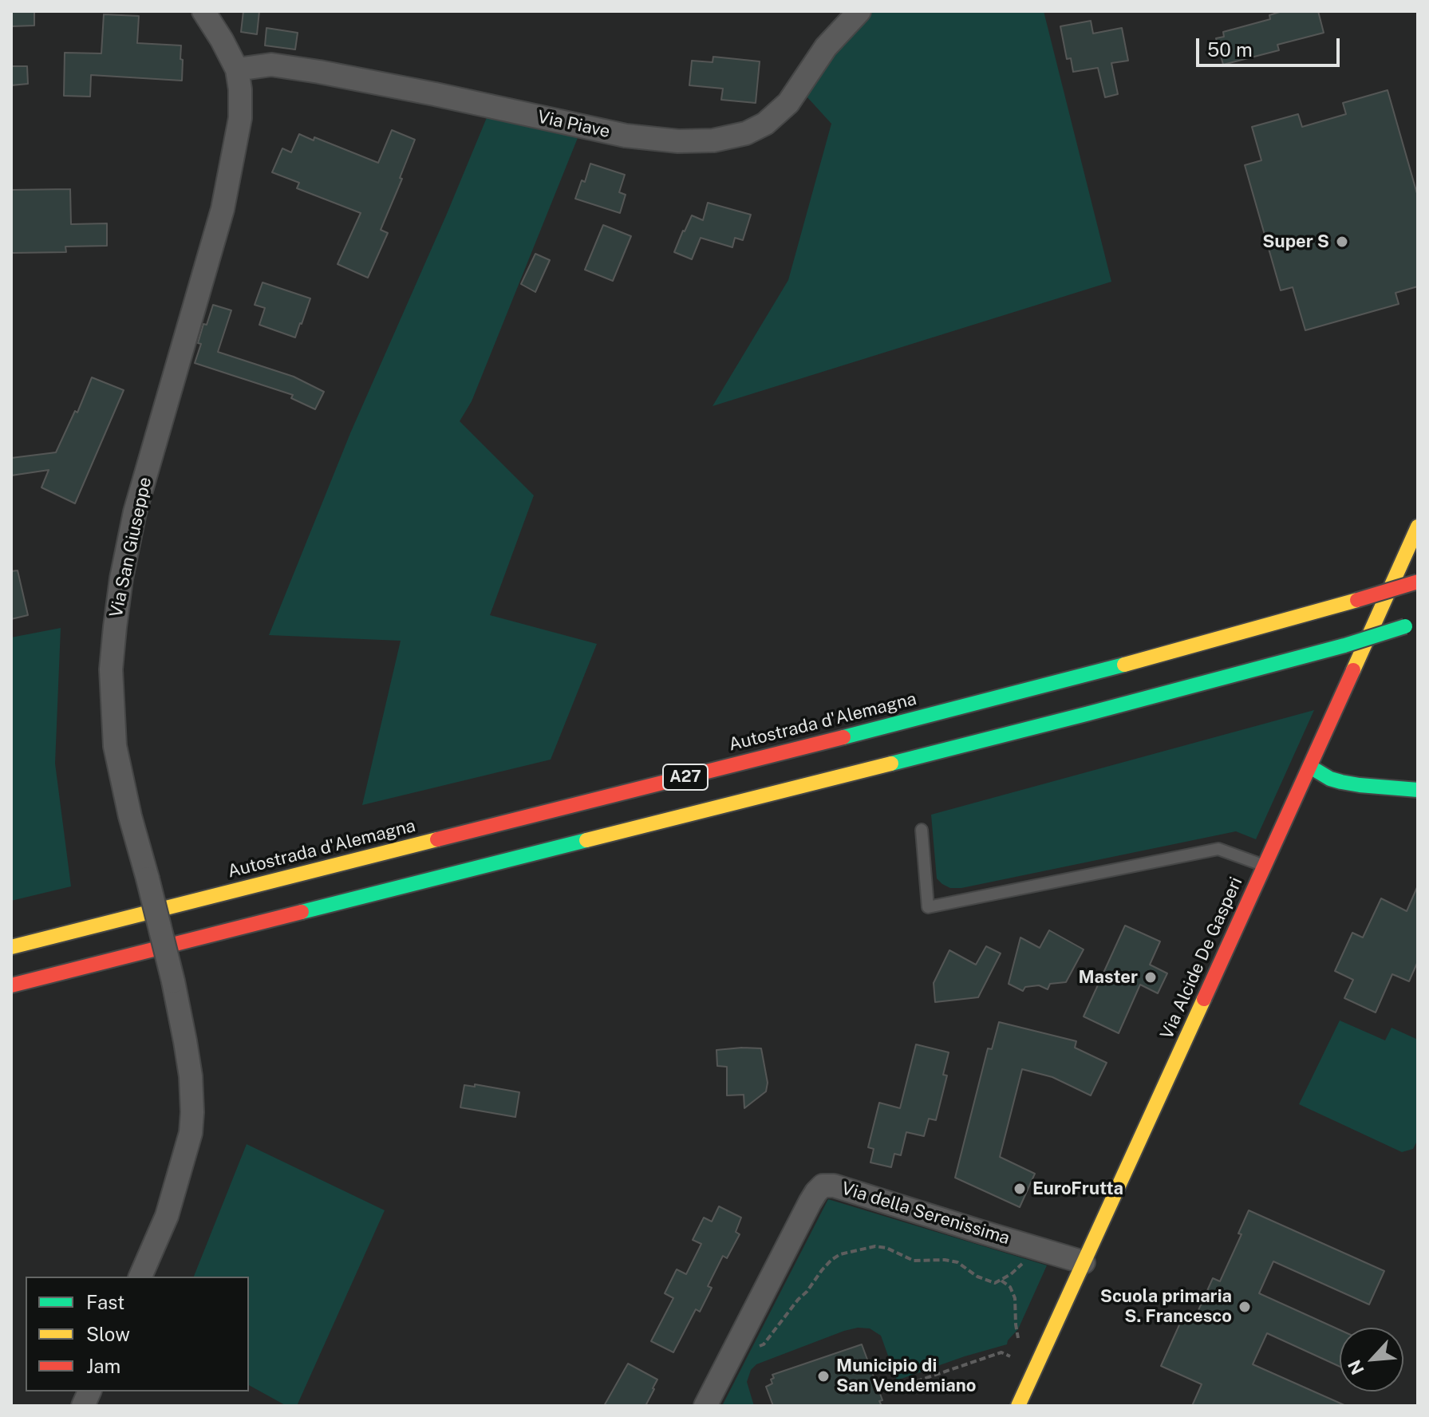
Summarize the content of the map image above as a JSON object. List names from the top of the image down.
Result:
{
  "streets": {
    "main road": ["Autostrada d'Alemagna", "A27", "Via Alcide De Gasperi"],
    "street": ["Via Piave", "Via San Giuseppe", "Via della Serenissima"]
  },
  "crossings": [
    ["Via Piave", "Via San Giuseppe"],
    ["Via Alcide De Gasperi", "Via della Serenissima"]
  ],
  "places": [
    "Super S",
    "Master",
    "EuroFrutta",
    "Scuola primaria S. Francesco",
    "Municipio di San Vendemiano"
  ],
  "legend": ["Fast", "Slow", "Jam"],
  "scale_bar": "50 m",
  "north": "bottom left"
}
